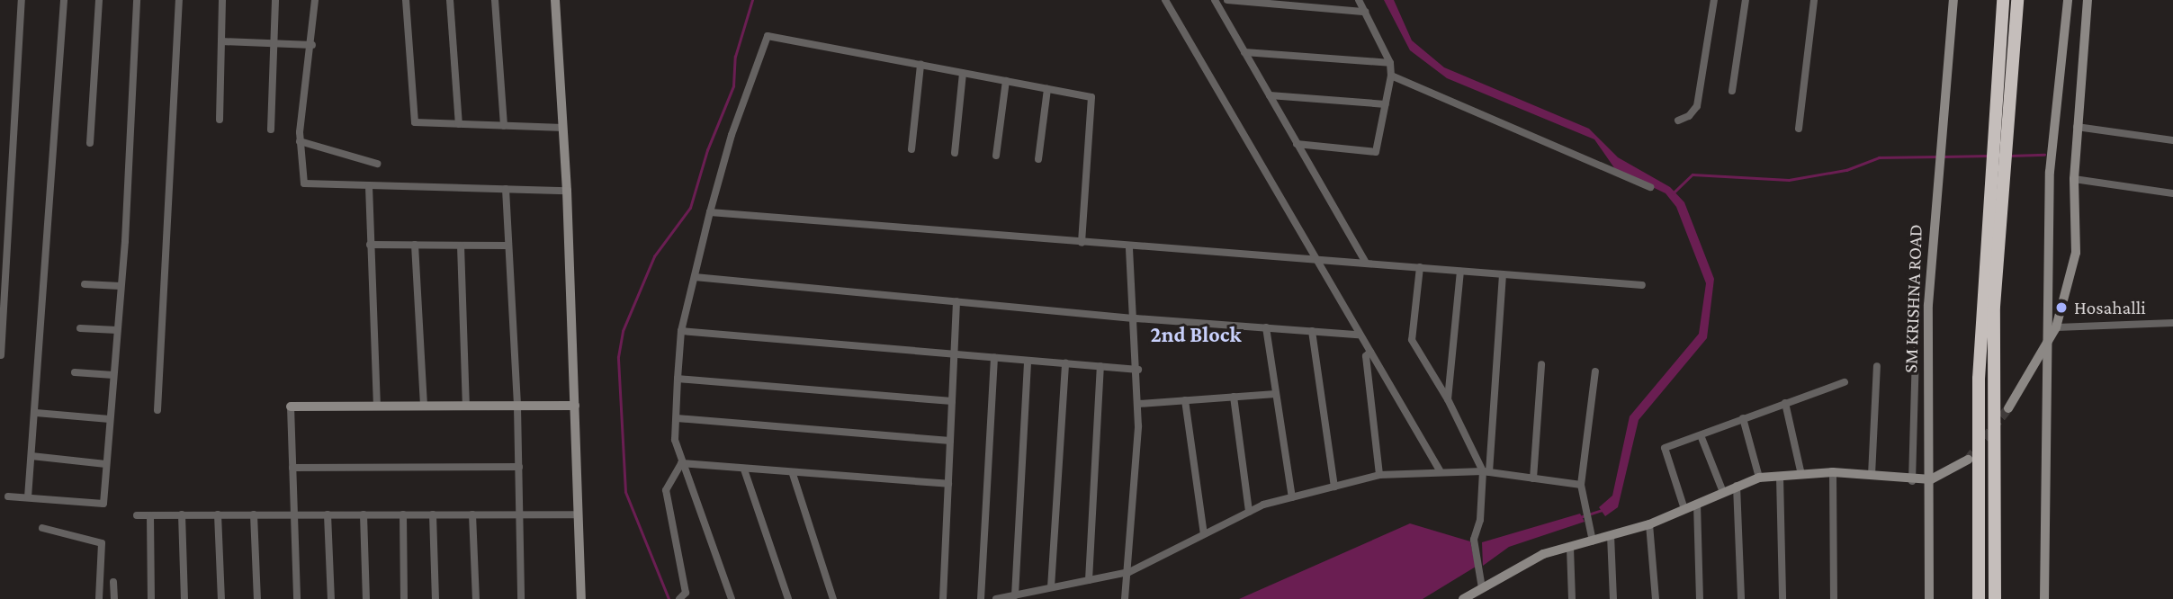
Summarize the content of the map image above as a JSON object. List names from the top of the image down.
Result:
{
  "streets": {
    "street": ["SM KRISHNA ROAD"]
  },
  "districts": ["2nd Block"],
  "places": ["Hosahalli"]
}
